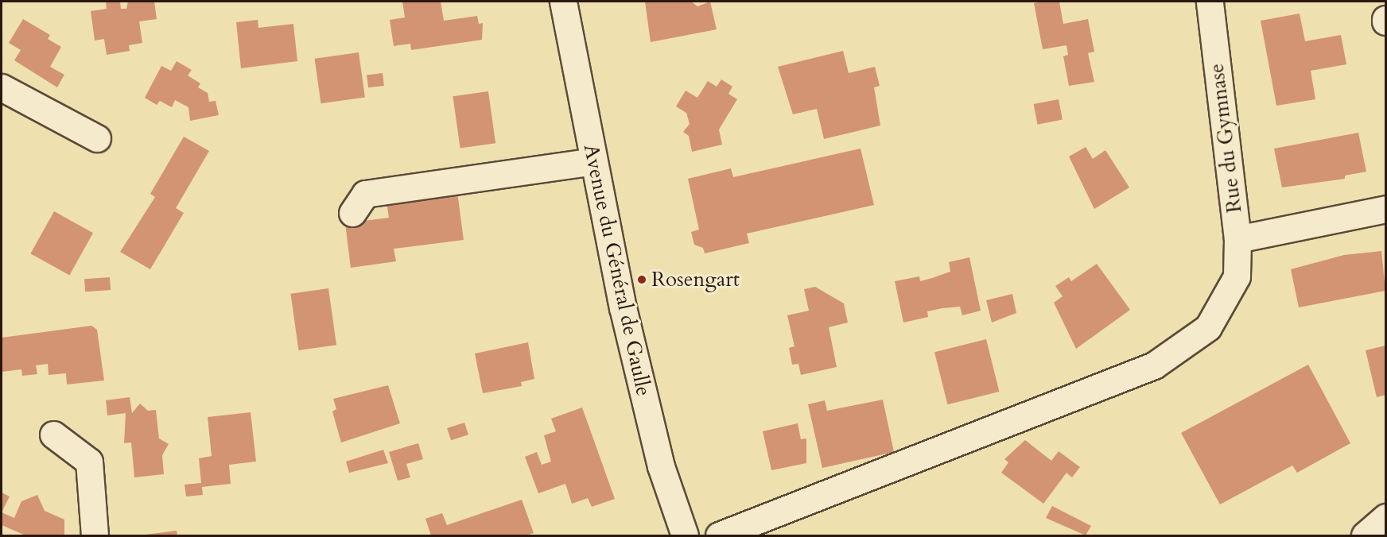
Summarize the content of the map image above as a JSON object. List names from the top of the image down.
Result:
{
  "streets": {
    "street": ["Rue du Gymnase", "Avenue du Général de Gaulle"]
  },
  "places": ["Rosengart"]
}
